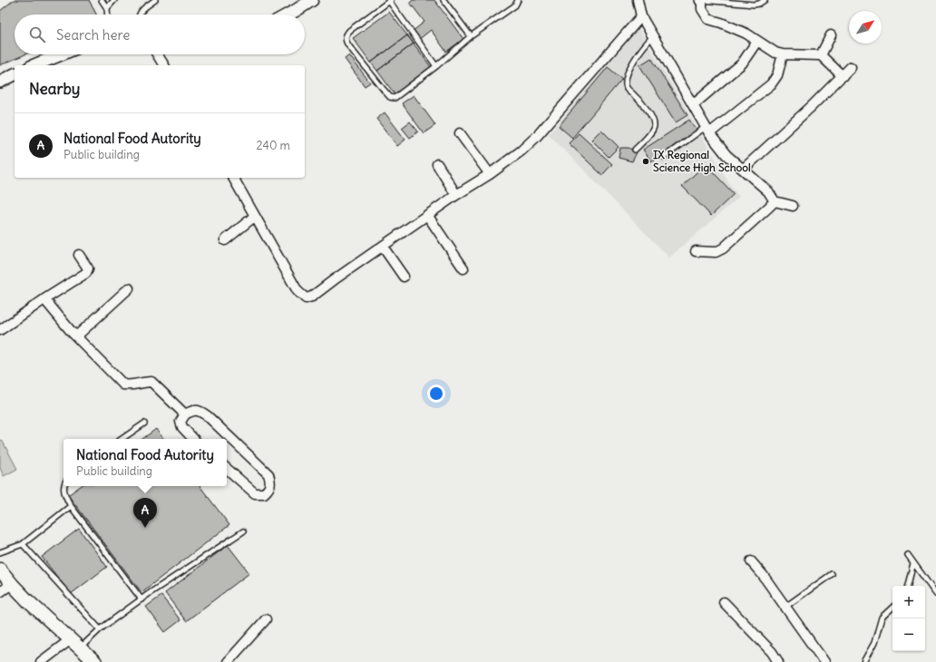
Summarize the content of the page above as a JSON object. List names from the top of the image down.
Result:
{
  "places": ["IX Regional Science High School"],
  "north": "top right",
  "page": {
    "search": "Search here",
    "heading": "Nearby",
    "list": [
      {
        "mark": "A",
        "name": "National Food Autority",
        "note": "Public building",
        "value": "240 m"
      }
    ],
    "popup": ["National Food Autority", "Public building"],
    "pins": "A",
    "map_buttons": ["+", "−"]
  }
}
